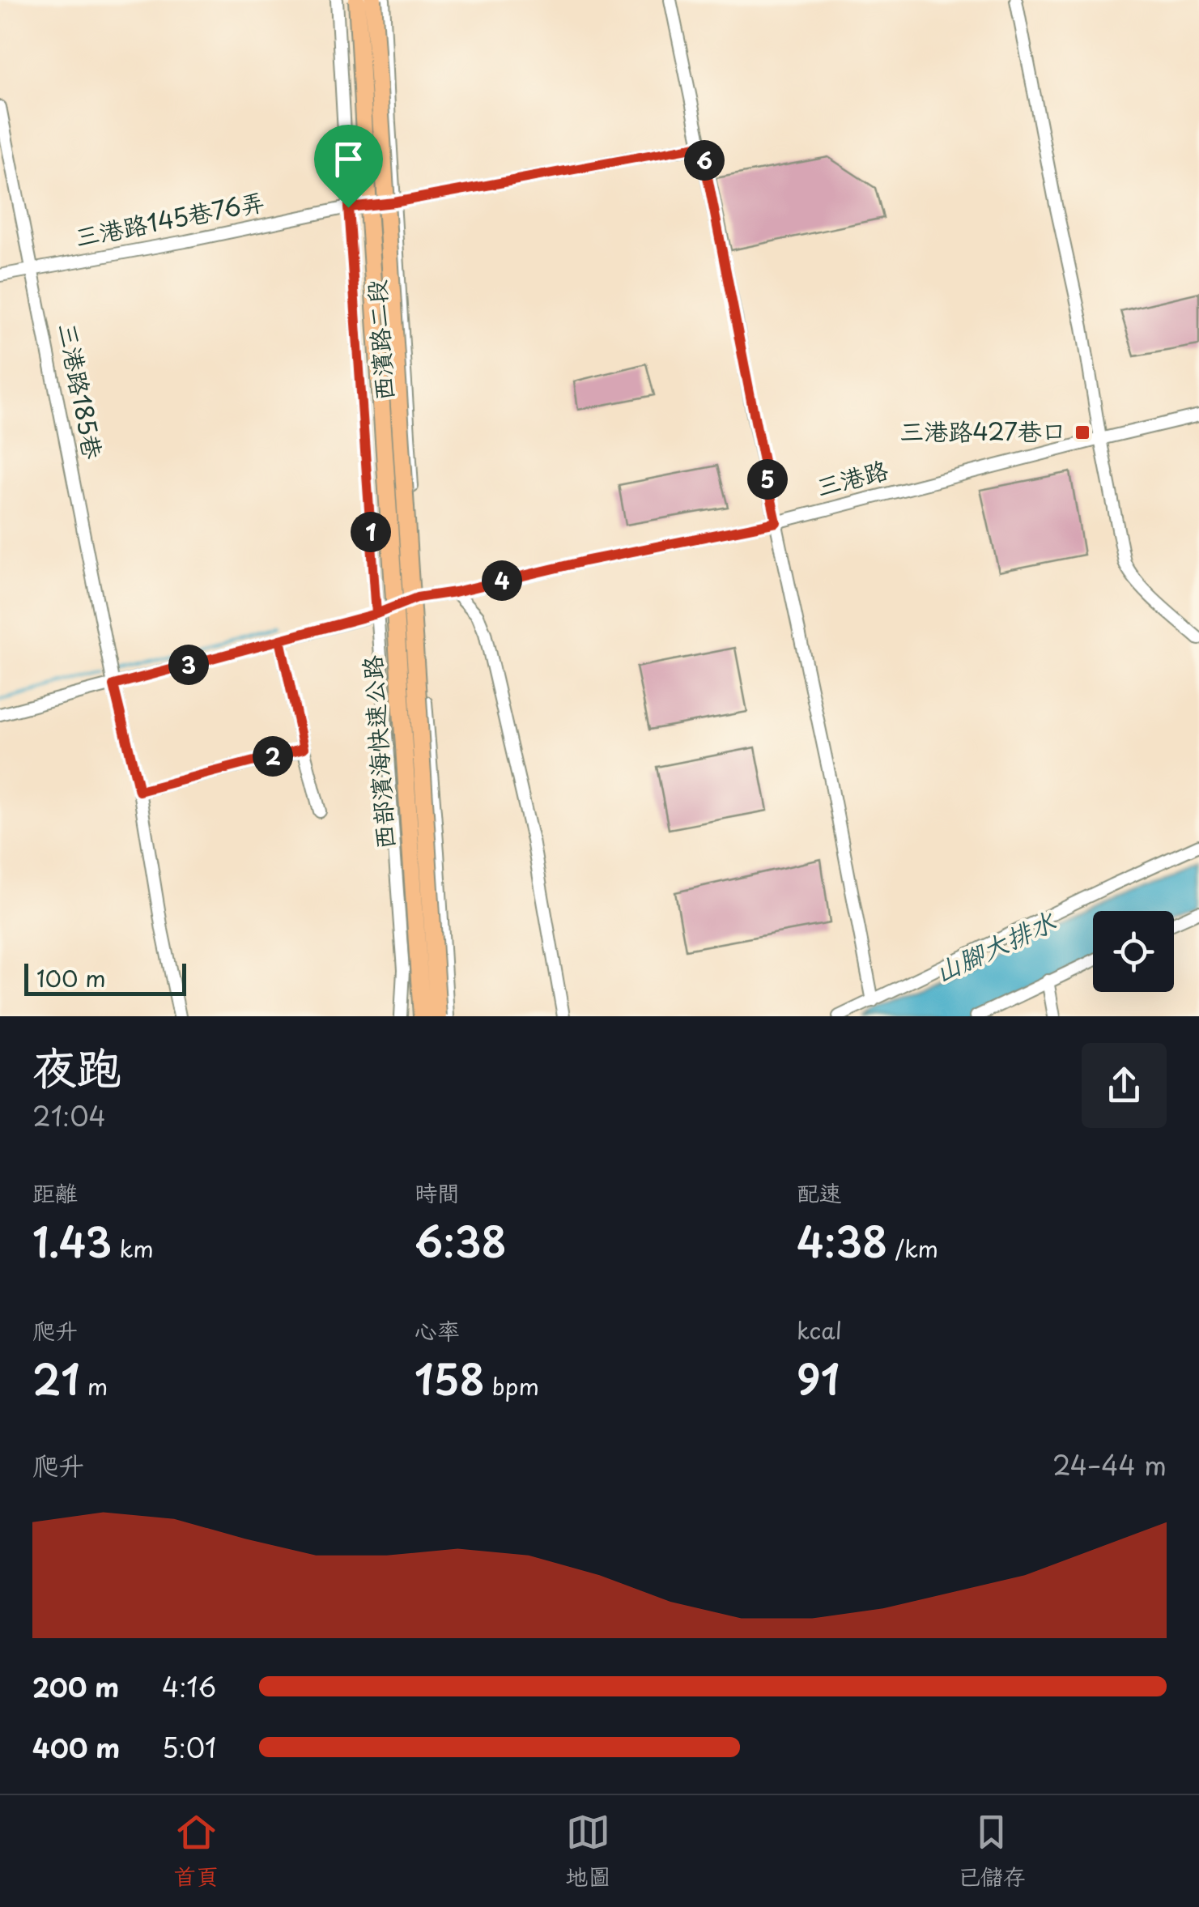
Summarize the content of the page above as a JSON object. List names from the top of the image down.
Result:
{
  "streets": {
    "highway": ["西部濱海快速公路"],
    "street": [
      "三港路145巷76弄",
      "西濱路二段",
      "三港路185巷",
      "三港路"
    ]
  },
  "crossings": [
    ["三港路145巷76弄", "西濱路二段"],
    ["三港路145巷76弄", "三港路185巷"],
    ["西濱路二段", "三港路"],
    ["三港路185巷", "三港路"]
  ],
  "water": ["山腳大排水"],
  "places": {
    "transit": ["三港路427巷口"]
  },
  "scale_bar": "100 m",
  "page": {
    "pins": [
      "6",
      "5",
      "1",
      "4",
      "3",
      "2"
    ],
    "scale": "100 m",
    "heading": ["夜跑", "21:04"],
    "stats": [
      ["距離", "1.43 km"],
      ["時間", "6:38"],
      ["配速", "4:38 /km"],
      ["爬升", "21 m"],
      ["心率", "158 bpm"],
      ["kcal", "91"]
    ],
    "chart": ["爬升", "24–44 m"],
    "list": [
      {
        "name": "200 m",
        "note": "4:16"
      },
      {
        "name": "400 m",
        "note": "5:01"
      }
    ],
    "tabs": ["首頁", "地圖", "已儲存"]
  }
}
